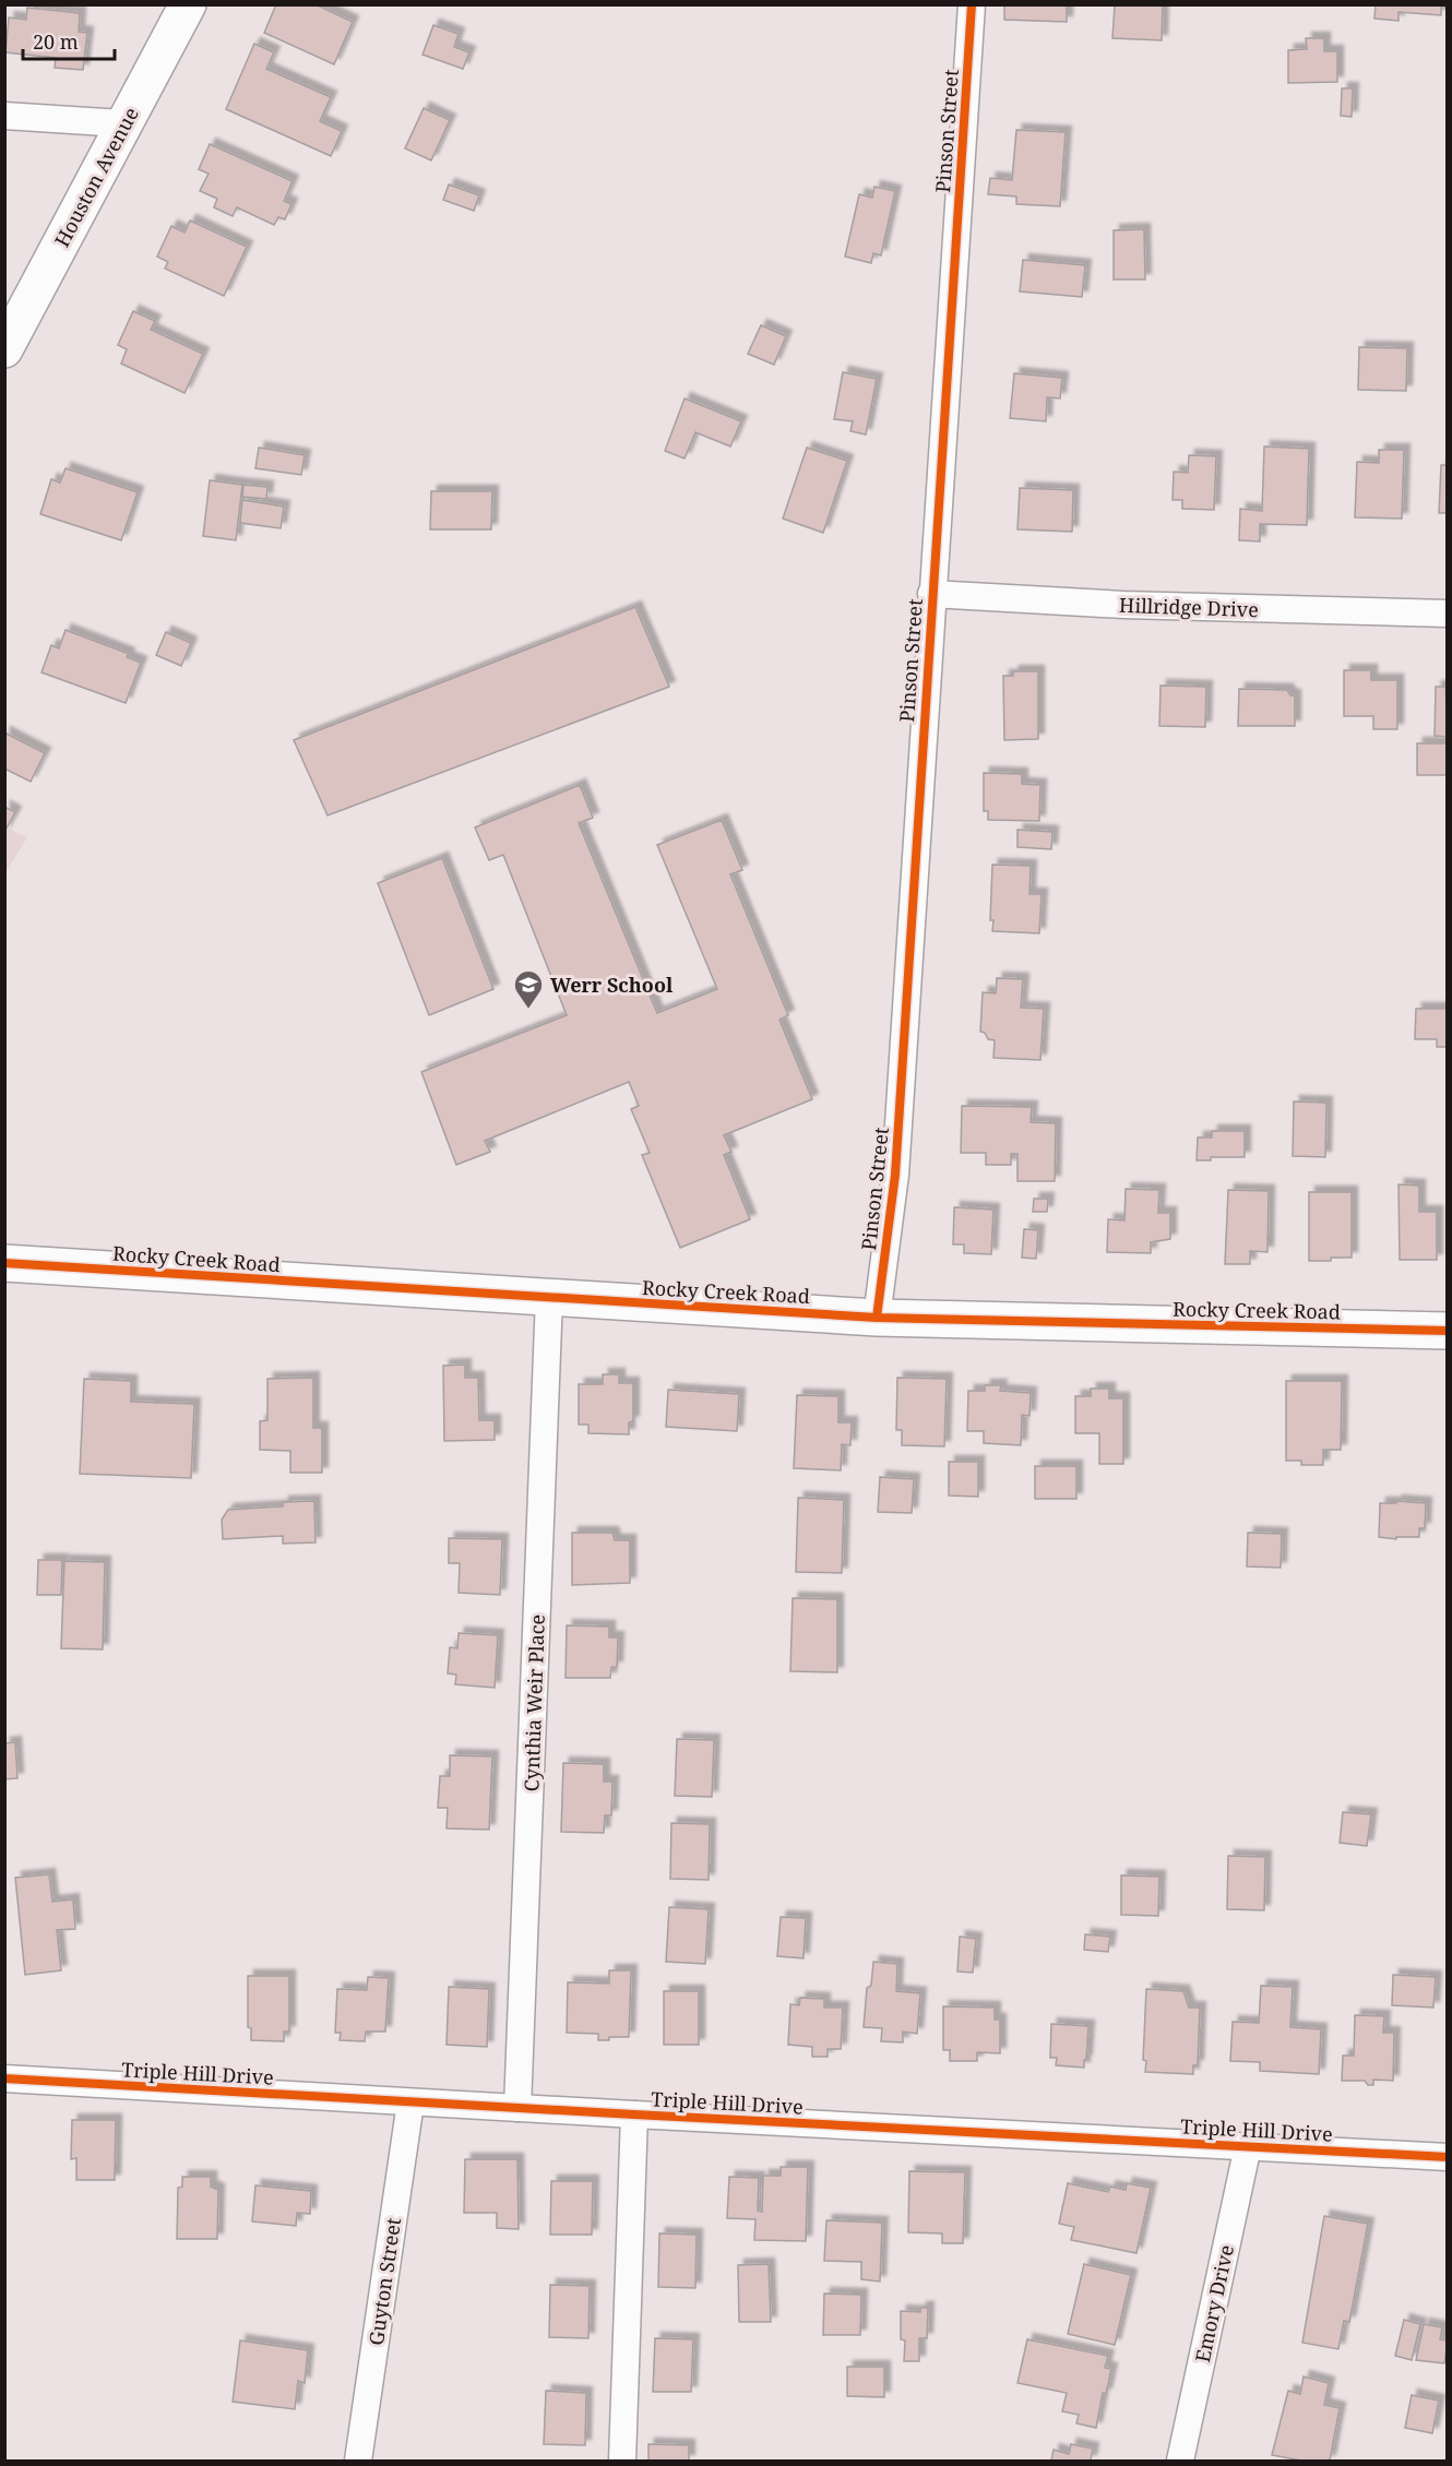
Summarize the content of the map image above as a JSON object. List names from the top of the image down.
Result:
{
  "streets": {
    "street": [
      "Pinson Street",
      "Houston Avenue",
      "Hillridge Drive",
      "Rocky Creek Road",
      "Cynthia Weir Place",
      "Triple Hill Drive",
      "Guyton Street",
      "Emory Drive"
    ]
  },
  "crossings": [
    ["Pinson Street", "Hillridge Drive"],
    ["Pinson Street", "Rocky Creek Road"],
    ["Rocky Creek Road", "Cynthia Weir Place"],
    ["Cynthia Weir Place", "Triple Hill Drive"],
    ["Triple Hill Drive", "Guyton Street"],
    ["Triple Hill Drive", "Emory Drive"]
  ],
  "places": {
    "school or university": ["Werr School"]
  },
  "scale_bar": "20 m"
}
